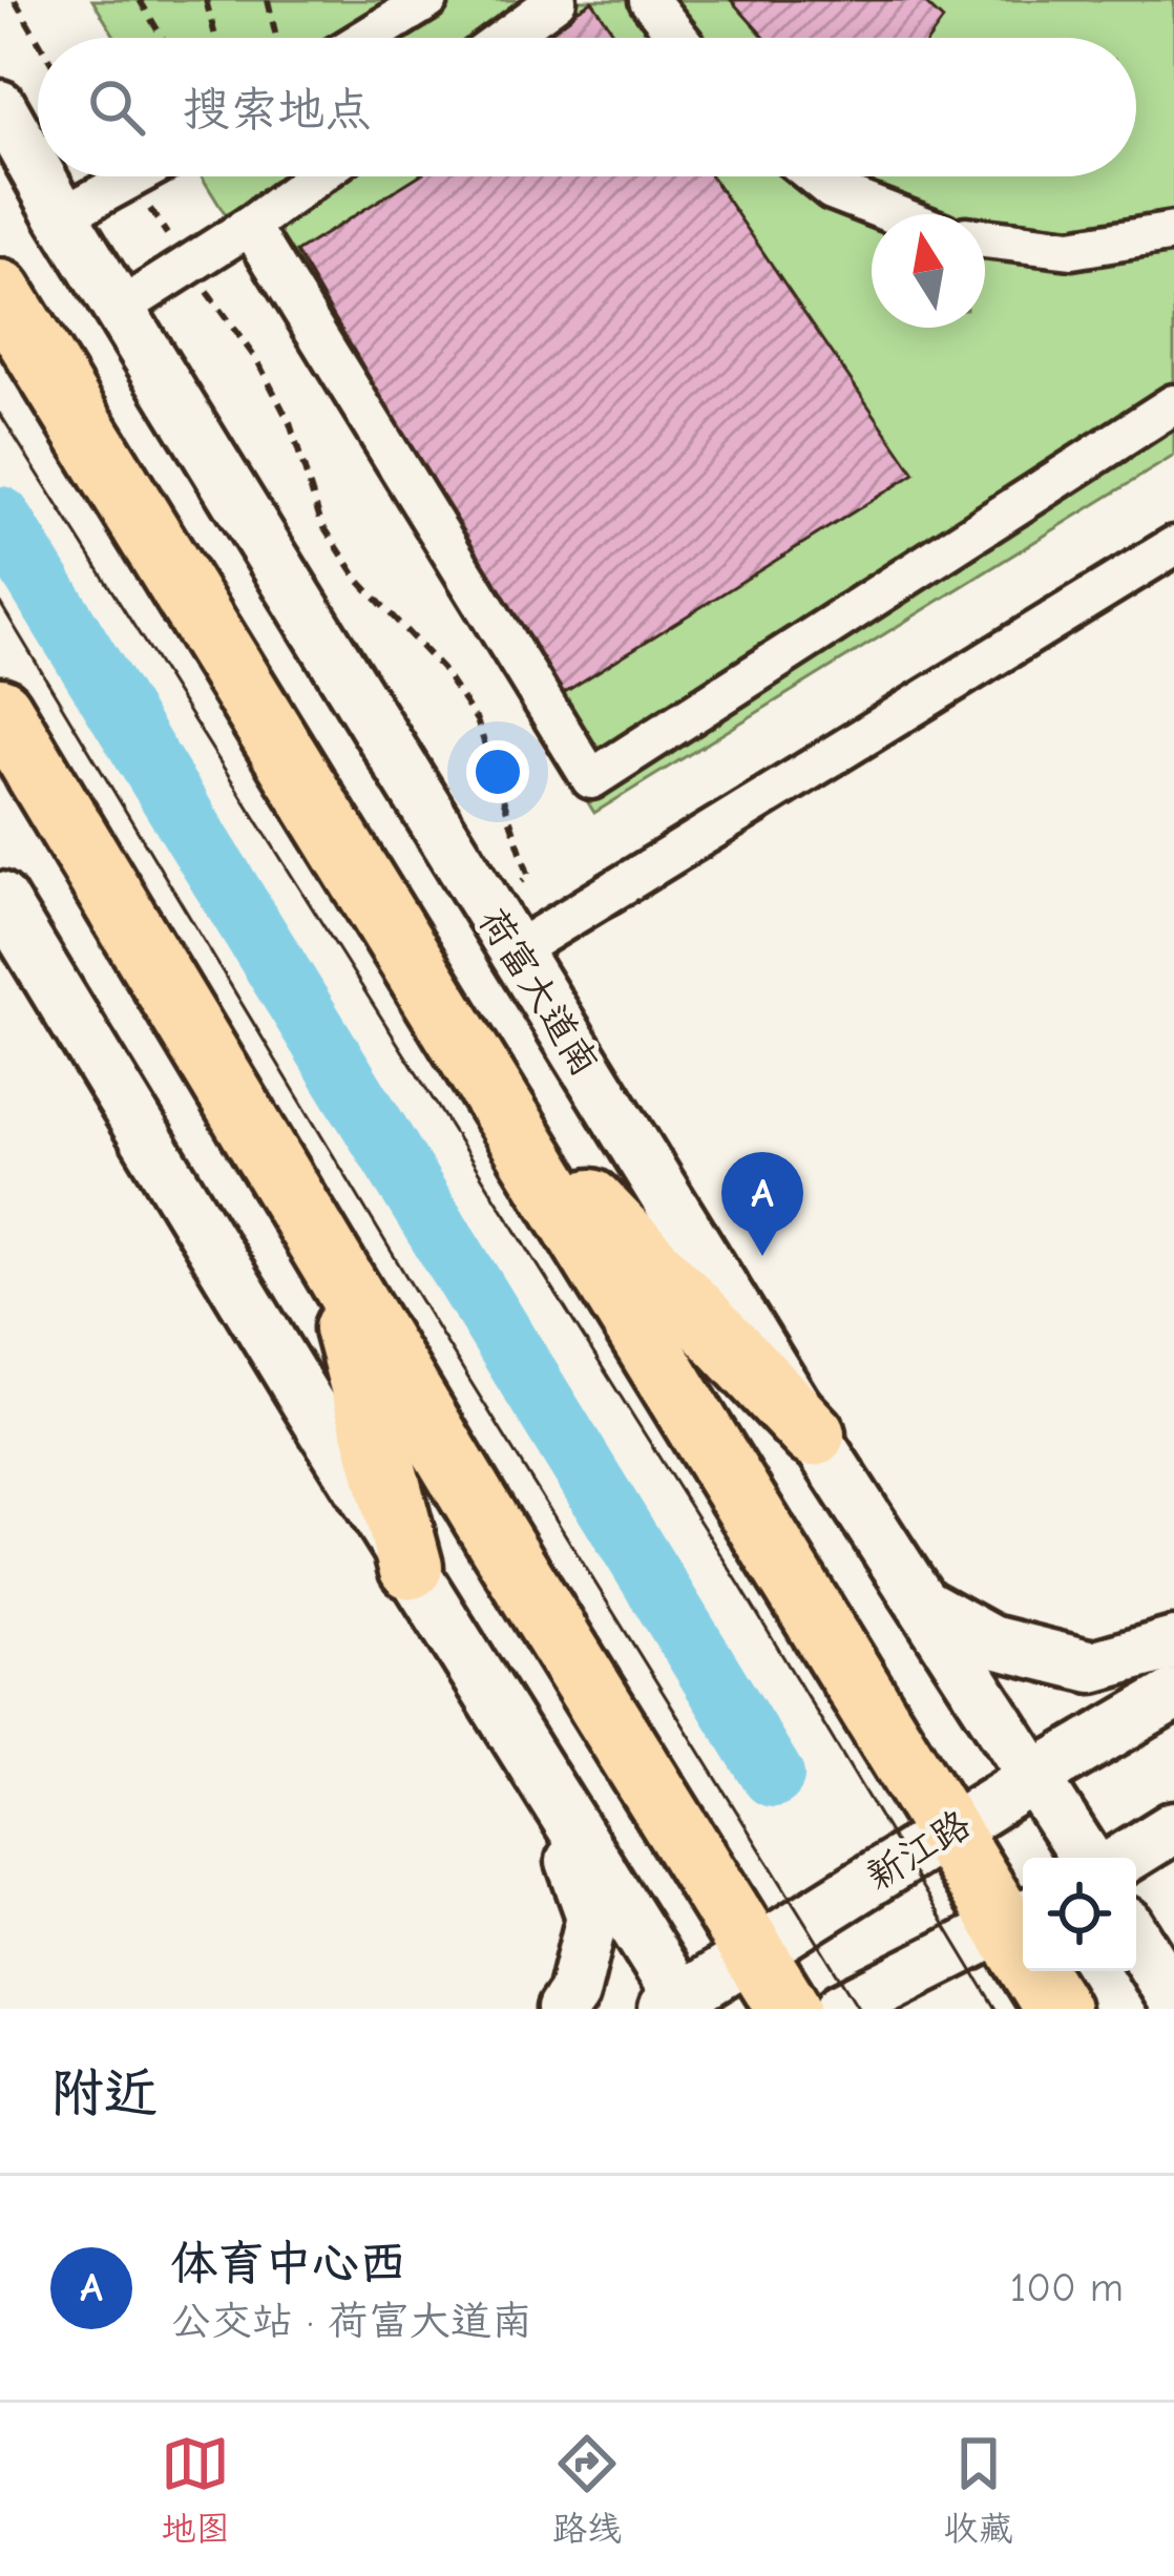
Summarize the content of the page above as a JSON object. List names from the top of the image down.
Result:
{
  "streets": {
    "street": ["荷富大道南", "新江路"]
  },
  "crossings": [
    ["荷富大道南", "新江路"]
  ],
  "north": "top",
  "page": {
    "search": "搜索地点",
    "pins": "A",
    "heading": "附近",
    "list": [
      {
        "mark": "A",
        "name": "体育中心西",
        "note": "公交站 · 荷富大道南",
        "value": "100 m"
      }
    ],
    "nav": ["地图", "路线", "收藏"]
  }
}
